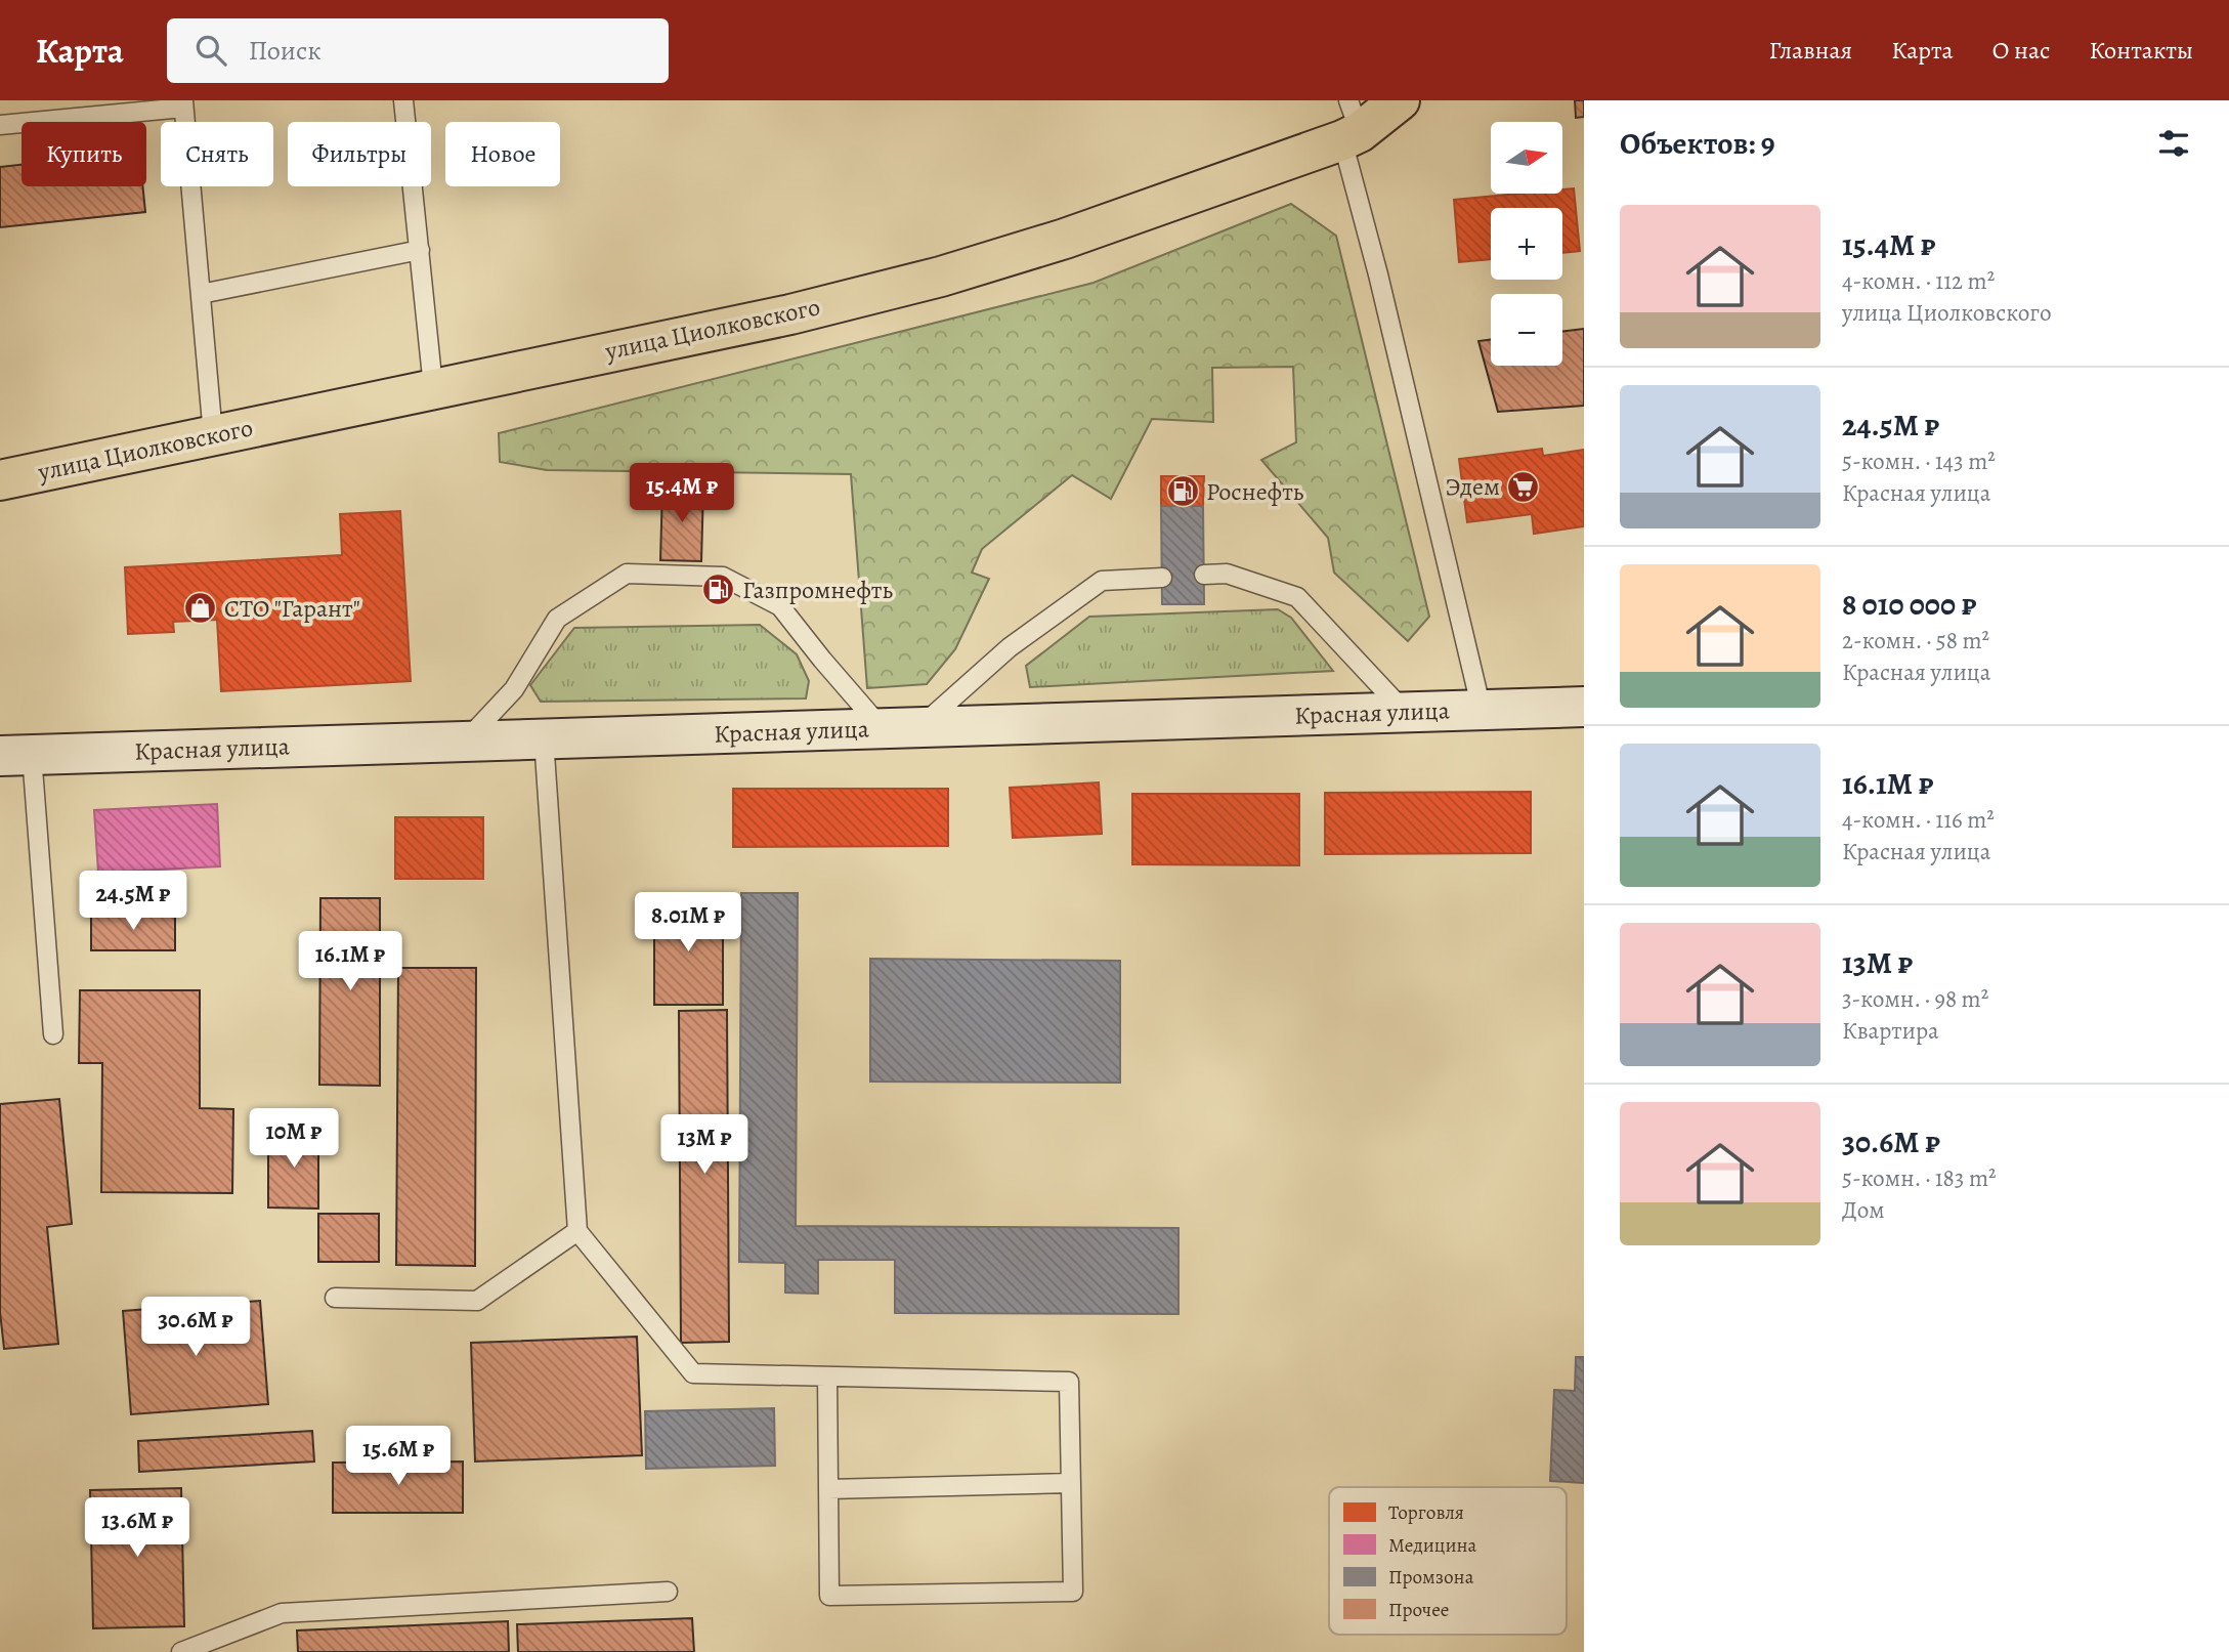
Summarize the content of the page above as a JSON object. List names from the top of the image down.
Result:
{
  "streets": {
    "main road": ["улица Циолковского", "Красная улица"]
  },
  "places": {
    "supermarket": ["Эдем"],
    "fuel station": ["Роснефть", "Газпромнефть"],
    "shop": ["СТО \"Гарант\""]
  },
  "legend": [
    "Торговля",
    "Медицина",
    "Промзона",
    "Прочее"
  ],
  "north": "right",
  "page": {
    "header": "Карта",
    "search": "Поиск",
    "nav": [
      "Главная",
      "Карта",
      "О нас",
      "Контакты"
    ],
    "heading": "Объектов: 9",
    "map_buttons": ["+", "−"],
    "chip": [
      "Купить",
      "Снять",
      "Фильтры",
      "Новое"
    ],
    "list": [
      {
        "name": "15.4M ₽",
        "note": "4-комн. · 112 m² · улица Циолковского"
      },
      {
        "name": "24.5M ₽",
        "note": "5-комн. · 143 m² · Красная улица"
      },
      {
        "name": "8 010 000 ₽",
        "note": "2-комн. · 58 m² · Красная улица"
      },
      {
        "name": "16.1M ₽",
        "note": "4-комн. · 116 m² · Красная улица"
      },
      {
        "name": "13M ₽",
        "note": "3-комн. · 98 m² · Квартира"
      },
      {
        "name": "30.6M ₽",
        "note": "5-комн. · 183 m² · Дом"
      }
    ],
    "price": [
      "15.4M ₽",
      "24.5M ₽",
      "8.01M ₽",
      "16.1M ₽",
      "10M ₽",
      "13M ₽",
      "30.6M ₽",
      "15.6M ₽",
      "13.6M ₽"
    ]
  }
}
